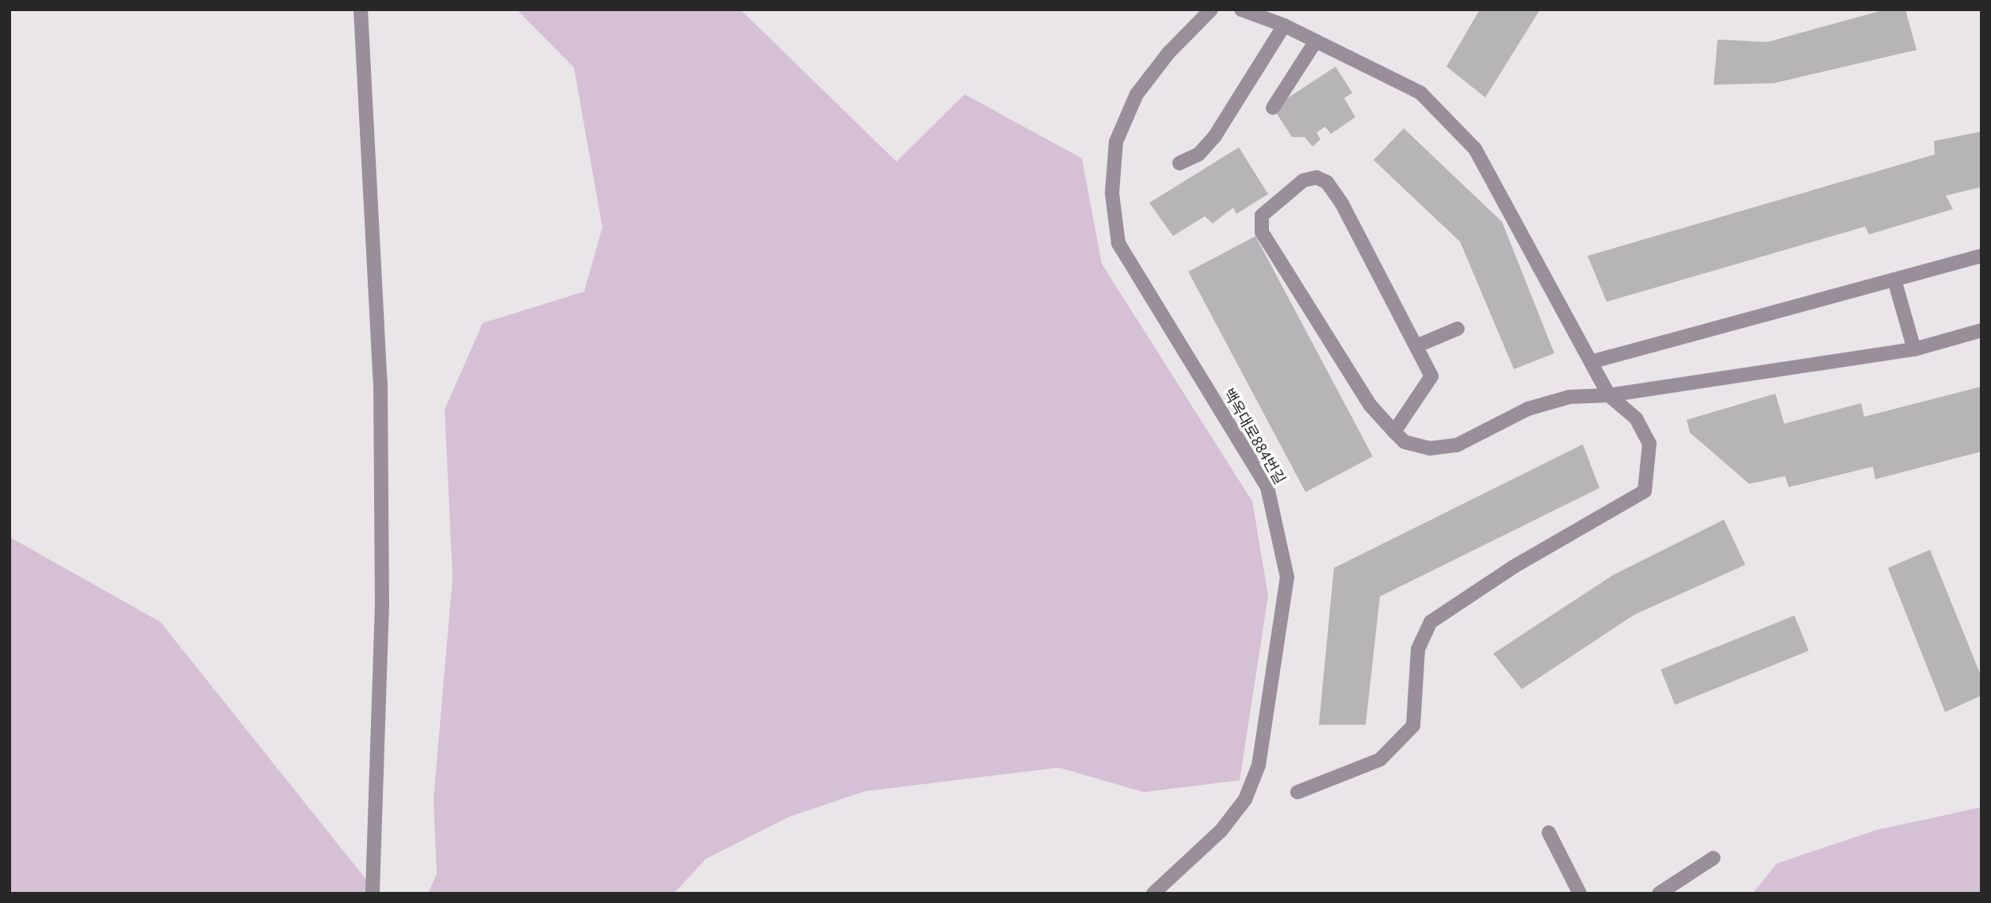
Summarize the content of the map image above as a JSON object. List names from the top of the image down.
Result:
{
  "streets": {
    "street": ["백옥대로884번길"]
  }
}
